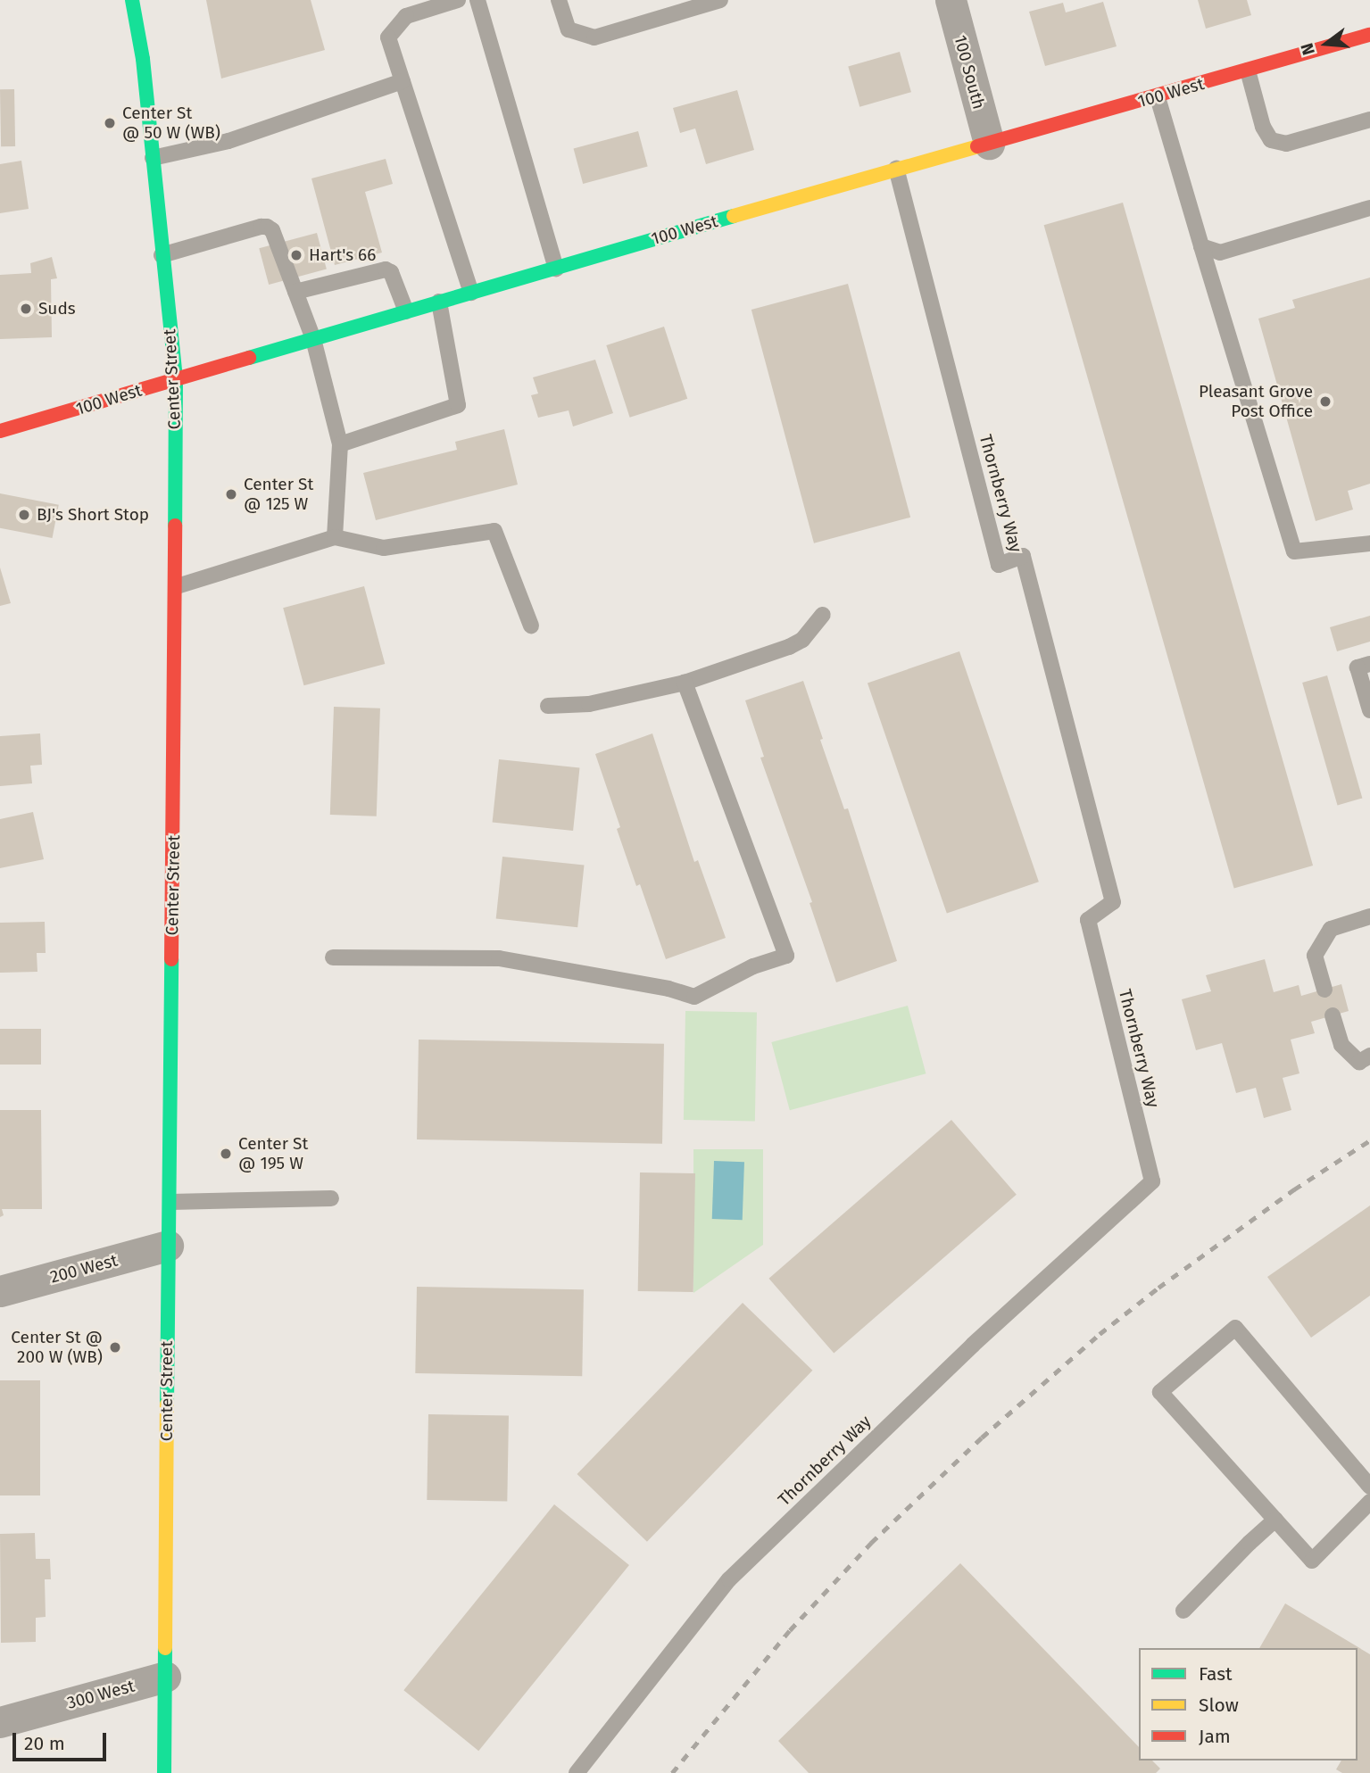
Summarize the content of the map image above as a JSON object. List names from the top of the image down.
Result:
{
  "streets": {
    "main road": ["100 West", "Center Street"],
    "street": ["100 South", "200 West", "300 West"],
    "lane": ["Thornberry Way"]
  },
  "crossings": [
    ["100 South", "100 West"],
    ["100 West", "Center Street"],
    ["100 West", "Thornberry Way"],
    ["Center Street", "200 West"],
    ["Center Street", "300 West"]
  ],
  "places": [
    "Center St @ 50 W (WB)",
    "Hart's 66",
    "Suds",
    "Pleasant Grove Post Office",
    "Center St @ 125 W",
    "BJ's Short Stop",
    "Center St @ 195 W",
    "Center St @ 200 W (WB)"
  ],
  "legend": ["Fast", "Slow", "Jam"],
  "scale_bar": "20 m",
  "north": "left"
}
